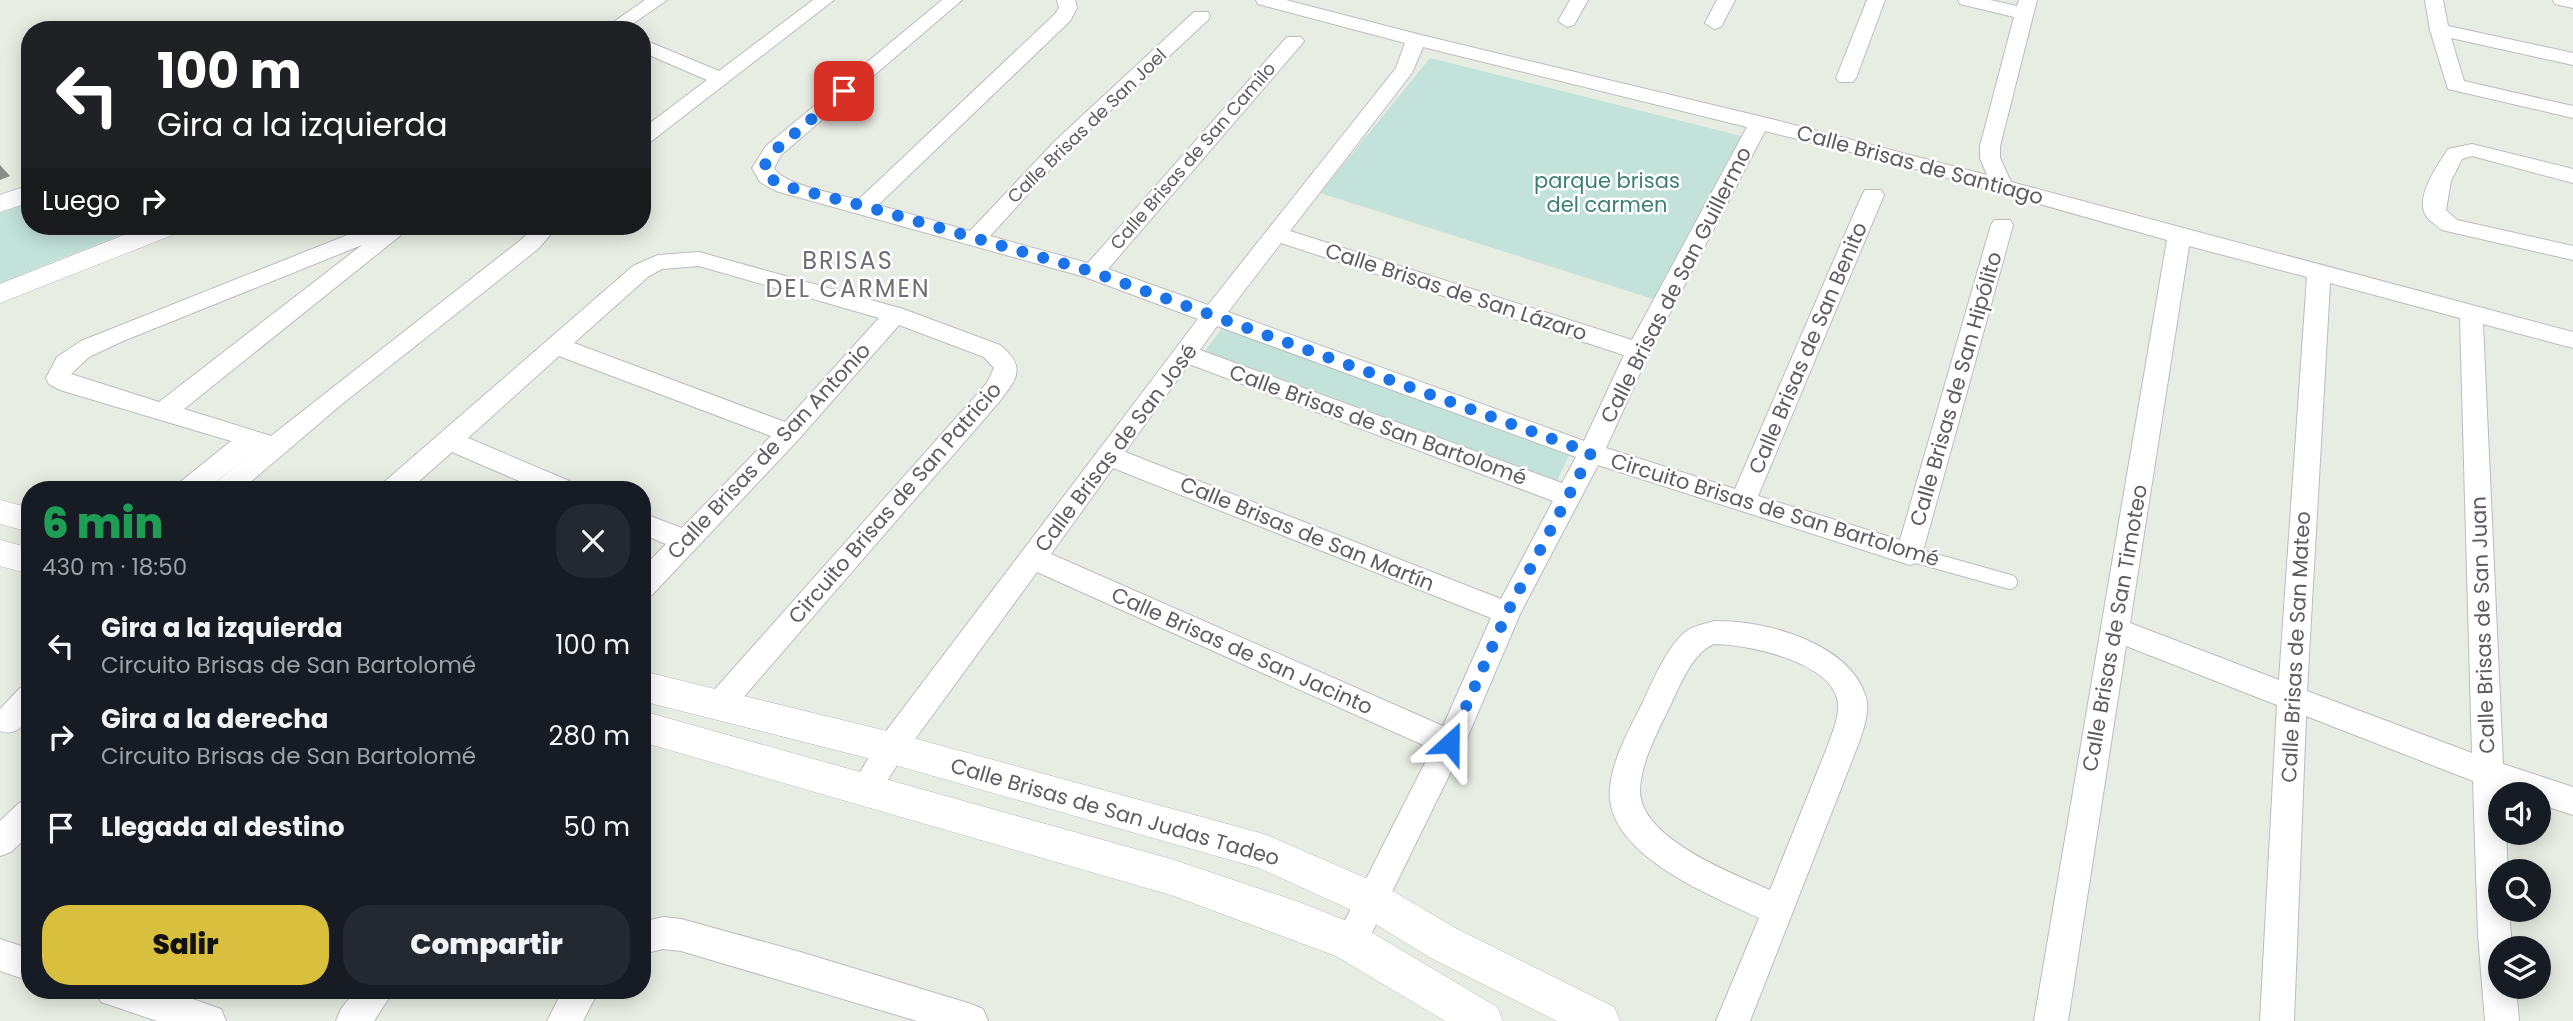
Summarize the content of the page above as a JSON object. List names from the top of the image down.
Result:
{
  "streets": {
    "street": [
      "Calle Brisas de San Joel",
      "Calle Brisas de San Camilo",
      "Calle Brisas de Santiago",
      "Calle Brisas de San Guillermo",
      "Calle Brisas de San Lázaro",
      "Calle Brisas de San Benito",
      "Calle Brisas de San Hipólito",
      "Calle Brisas de San Bartolomé",
      "Calle Brisas de San José",
      "Calle Brisas de San Antonio",
      "Circuito Brisas de San Patricio",
      "Circuito Brisas de San Bartolomé",
      "Calle Brisas de San Martín",
      "Calle Brisas de San Juan",
      "Calle Brisas de San Timoteo",
      "Calle Brisas de San Mateo",
      "Calle Brisas de San Jacinto",
      "Calle Brisas de San Judas Tadeo"
    ]
  },
  "crossings": [
    ["Calle Brisas de San Joel", "Circuito Brisas de San Bartolomé"],
    ["Calle Brisas de San Camilo", "Circuito Brisas de San Bartolomé"],
    ["Calle Brisas de Santiago", "Calle Brisas de San Guillermo"],
    ["Calle Brisas de Santiago", "Calle Brisas de San José"],
    ["Calle Brisas de Santiago", "Calle Brisas de San Juan"],
    ["Calle Brisas de Santiago", "Calle Brisas de San Timoteo"],
    ["Calle Brisas de Santiago", "Calle Brisas de San Mateo"],
    ["Calle Brisas de San Guillermo", "Calle Brisas de San Lázaro"],
    ["Calle Brisas de San Guillermo", "Calle Brisas de San Bartolomé"],
    ["Calle Brisas de San Guillermo", "Circuito Brisas de San Bartolomé"],
    ["Calle Brisas de San Guillermo", "Calle Brisas de San Martín"],
    ["Calle Brisas de San Guillermo", "Calle Brisas de San Jacinto"],
    ["Calle Brisas de San Guillermo", "Calle Brisas de San Judas Tadeo"],
    ["Calle Brisas de San Lázaro", "Calle Brisas de San José"],
    ["Calle Brisas de San Benito", "Circuito Brisas de San Bartolomé"],
    ["Calle Brisas de San Hipólito", "Circuito Brisas de San Bartolomé"],
    ["Calle Brisas de San Bartolomé", "Calle Brisas de San José"],
    ["Calle Brisas de San José", "Circuito Brisas de San Bartolomé"],
    ["Calle Brisas de San José", "Calle Brisas de San Martín"],
    ["Calle Brisas de San José", "Calle Brisas de San Jacinto"],
    ["Calle Brisas de San José", "Calle Brisas de San Judas Tadeo"],
    ["Calle Brisas de San Antonio", "Circuito Brisas de San Patricio"],
    ["Circuito Brisas de San Patricio", "Calle Brisas de San Judas Tadeo"]
  ],
  "districts": ["BRISAS DEL CARMEN"],
  "parks": ["parque brisas del carmen"],
  "page": {
    "turn": ["100 m", "Gira a la izquierda"],
    "then": "Luego",
    "heading": ["6 min", "430 m · 18:50"],
    "list": [
      {
        "name": "Gira a la izquierda",
        "note": "Circuito Brisas de San Bartolomé",
        "value": "100 m"
      },
      {
        "name": "Gira a la derecha",
        "note": "Circuito Brisas de San Bartolomé",
        "value": "280 m"
      },
      {
        "name": "Llegada al destino",
        "value": "50 m"
      }
    ],
    "buttons": ["Salir", "Compartir"]
  }
}
